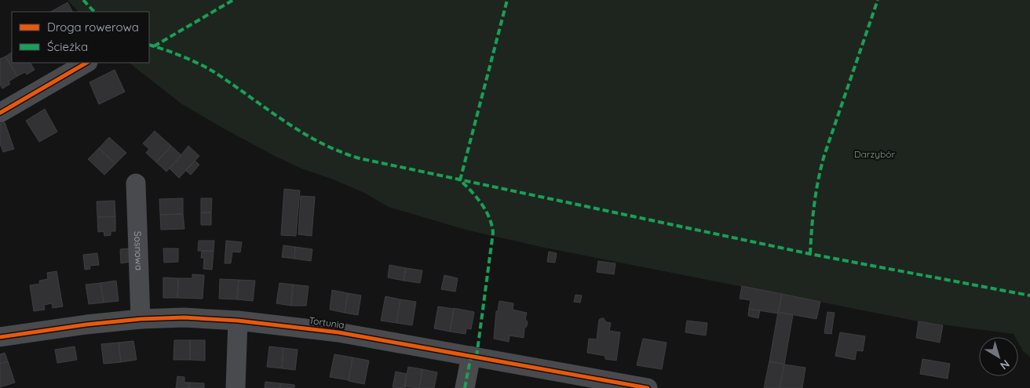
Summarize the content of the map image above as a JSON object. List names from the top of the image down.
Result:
{
  "streets": {
    "street": ["Sosnowa", "Tortunia"]
  },
  "crossings": [
    ["Sosnowa", "Tortunia"]
  ],
  "parks": ["Darzybór"],
  "legend": ["Droga rowerowa", "Ścieżka"],
  "north": "bottom right"
}
